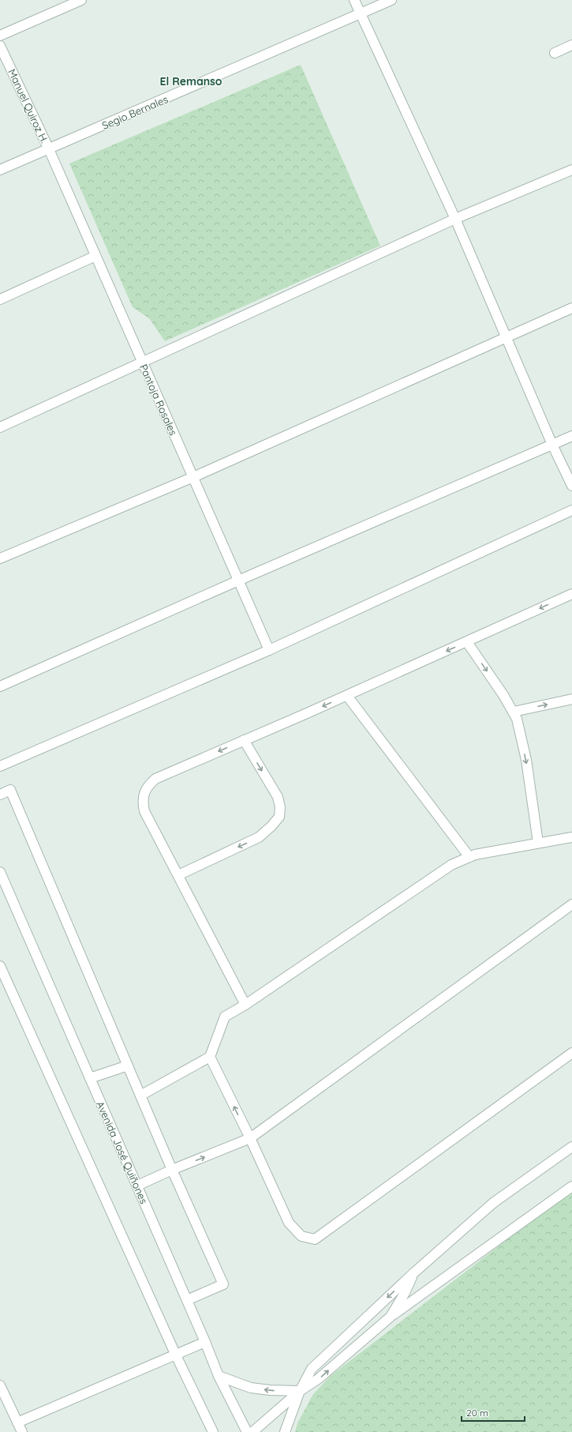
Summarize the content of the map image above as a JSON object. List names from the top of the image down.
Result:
{
  "streets": {
    "street": [
      "Manuel Quiroz H.",
      "Segio Bernales",
      "Pantoja Rosales",
      "Avenida José Quiñones"
    ]
  },
  "crossings": [
    ["Manuel Quiroz H.", "Segio Bernales"],
    ["Manuel Quiroz H.", "Pantoja Rosales"],
    ["Segio Bernales", "Pantoja Rosales"]
  ],
  "districts": ["El Remanso"],
  "scale_bar": "20 m"
}
